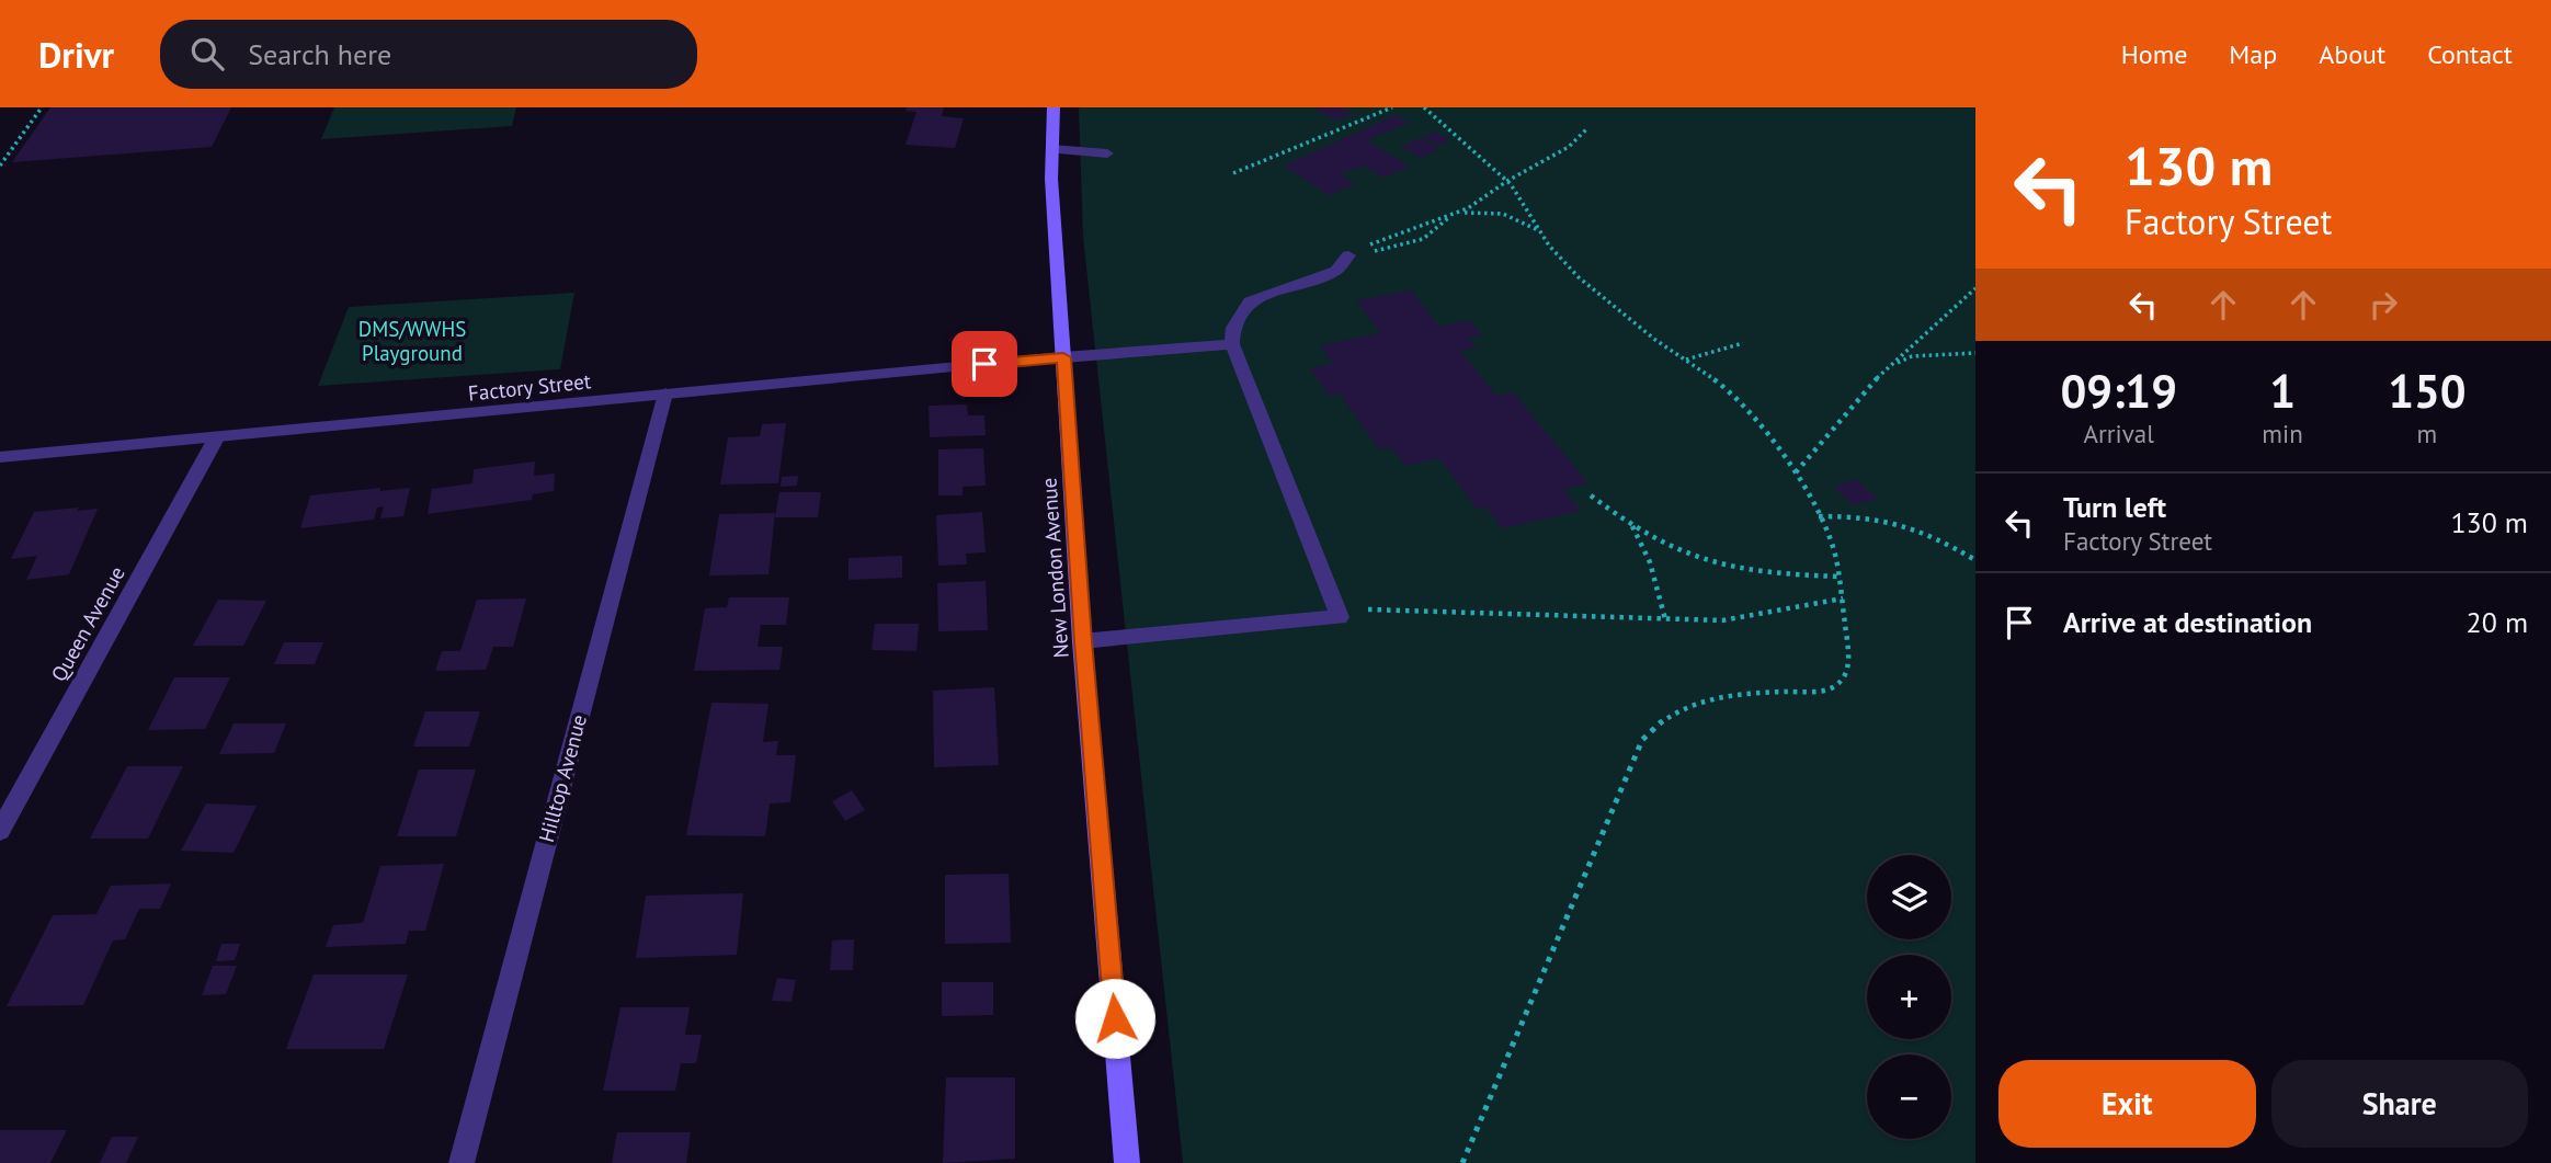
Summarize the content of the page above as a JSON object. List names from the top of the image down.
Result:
{
  "streets": {
    "main road": ["New London Avenue"],
    "street": ["Factory Street", "Queen Avenue", "Hilltop Avenue"]
  },
  "crossings": [
    ["Factory Street", "New London Avenue"],
    ["Factory Street", "Queen Avenue"],
    ["Factory Street", "Hilltop Avenue"]
  ],
  "parks": ["DMS/WWHS Playground"],
  "page": {
    "header": "Drivr",
    "search": "Search here",
    "nav": [
      "Home",
      "Map",
      "About",
      "Contact"
    ],
    "turn": ["130 m", "Factory Street"],
    "eta": [
      "09:19",
      "Arrival",
      "1",
      "min",
      "150",
      "m"
    ],
    "list": [
      {
        "name": "Turn left",
        "note": "Factory Street",
        "value": "130 m"
      },
      {
        "name": "Arrive at destination",
        "value": "20 m"
      }
    ],
    "map_buttons": ["+", "−"],
    "buttons": ["Exit", "Share"]
  }
}
